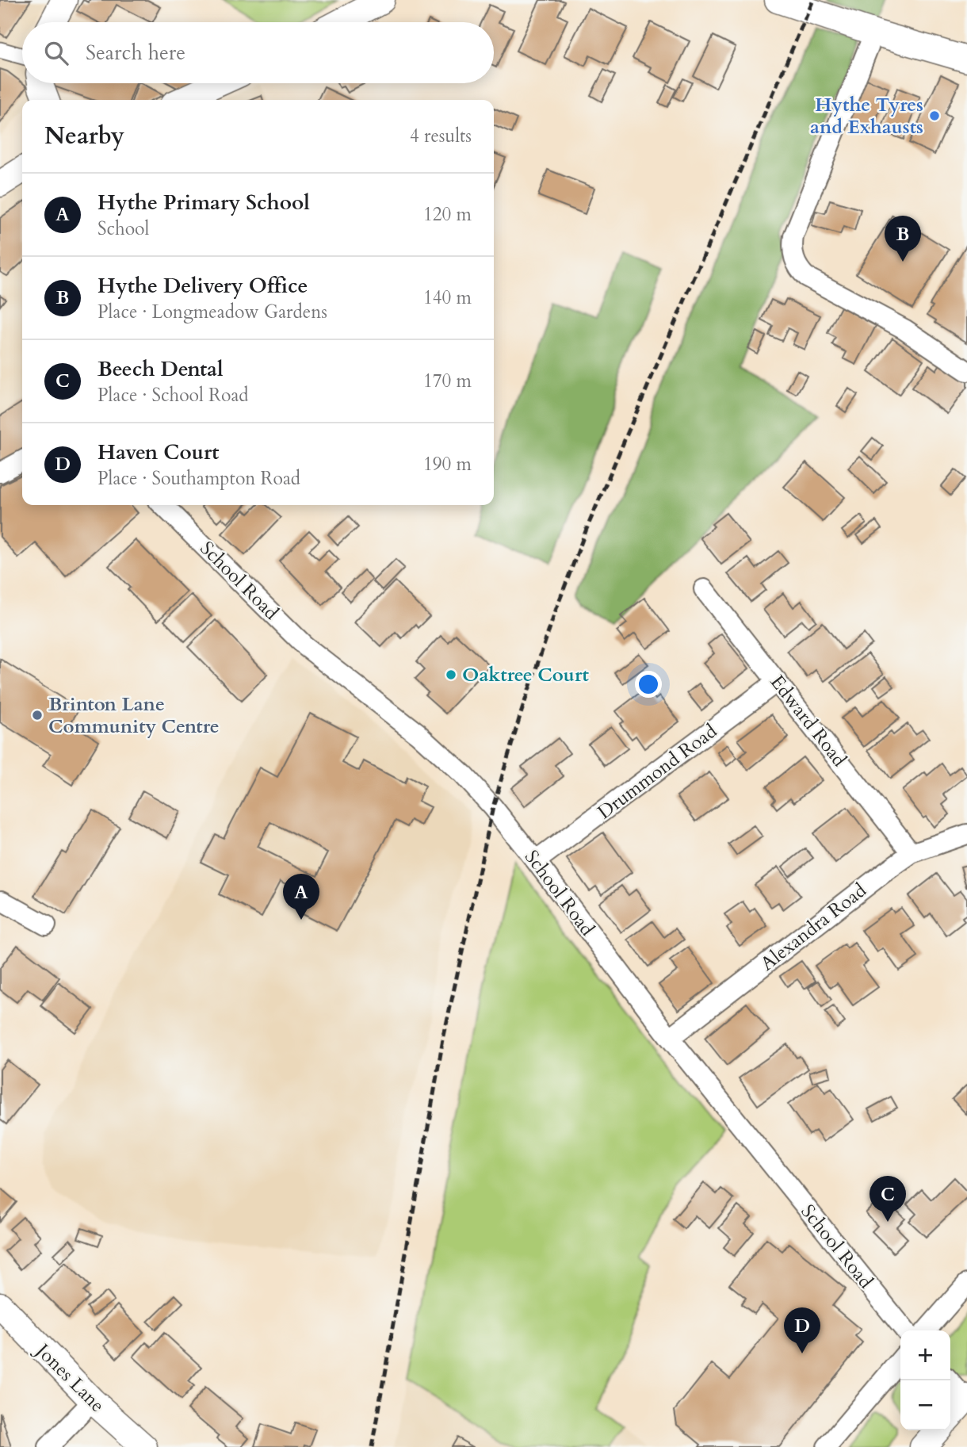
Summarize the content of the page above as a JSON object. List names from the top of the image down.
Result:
{
  "streets": {
    "street": [
      "School Road",
      "Edward Road",
      "Drummond Road",
      "Alexandra Road",
      "Jones Lane"
    ]
  },
  "crossings": [
    ["School Road", "Drummond Road"],
    ["School Road", "Alexandra Road"],
    ["Edward Road", "Drummond Road"],
    ["Edward Road", "Alexandra Road"]
  ],
  "places": ["Hythe Tyres and Exhausts", "Oaktree Court", "Brinton Lane Community Centre"],
  "page": {
    "search": "Search here",
    "heading": ["Nearby", "4 results"],
    "list": [
      {
        "mark": "A",
        "name": "Hythe Primary School",
        "note": "School",
        "value": "120 m"
      },
      {
        "mark": "B",
        "name": "Hythe Delivery Office",
        "note": "Place · Longmeadow Gardens",
        "value": "140 m"
      },
      {
        "mark": "C",
        "name": "Beech Dental",
        "note": "Place · School Road",
        "value": "170 m"
      },
      {
        "mark": "D",
        "name": "Haven Court",
        "note": "Place · Southampton Road",
        "value": "190 m"
      }
    ],
    "pins": [
      "B",
      "A",
      "C",
      "D"
    ],
    "map_buttons": ["+", "−"]
  }
}
